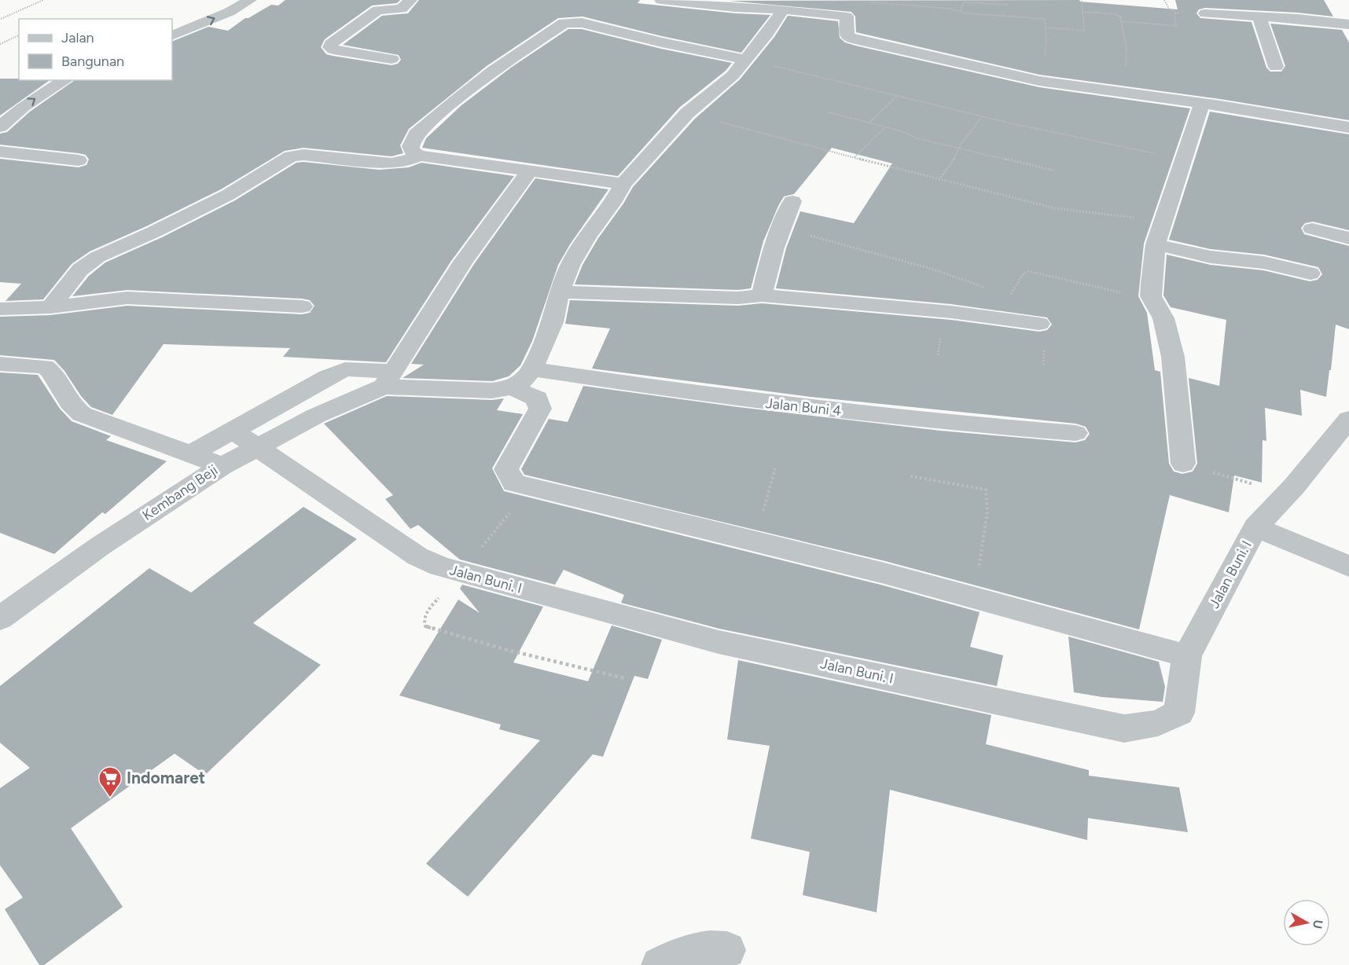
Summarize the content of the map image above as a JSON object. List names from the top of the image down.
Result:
{
  "streets": {
    "street": ["Jalan Buni 4", "Kembang Beji", "Jalan Buni. I"]
  },
  "places": {
    "supermarket": ["Indomaret"]
  },
  "legend": ["Jalan", "Bangunan"],
  "north": "right"
}
